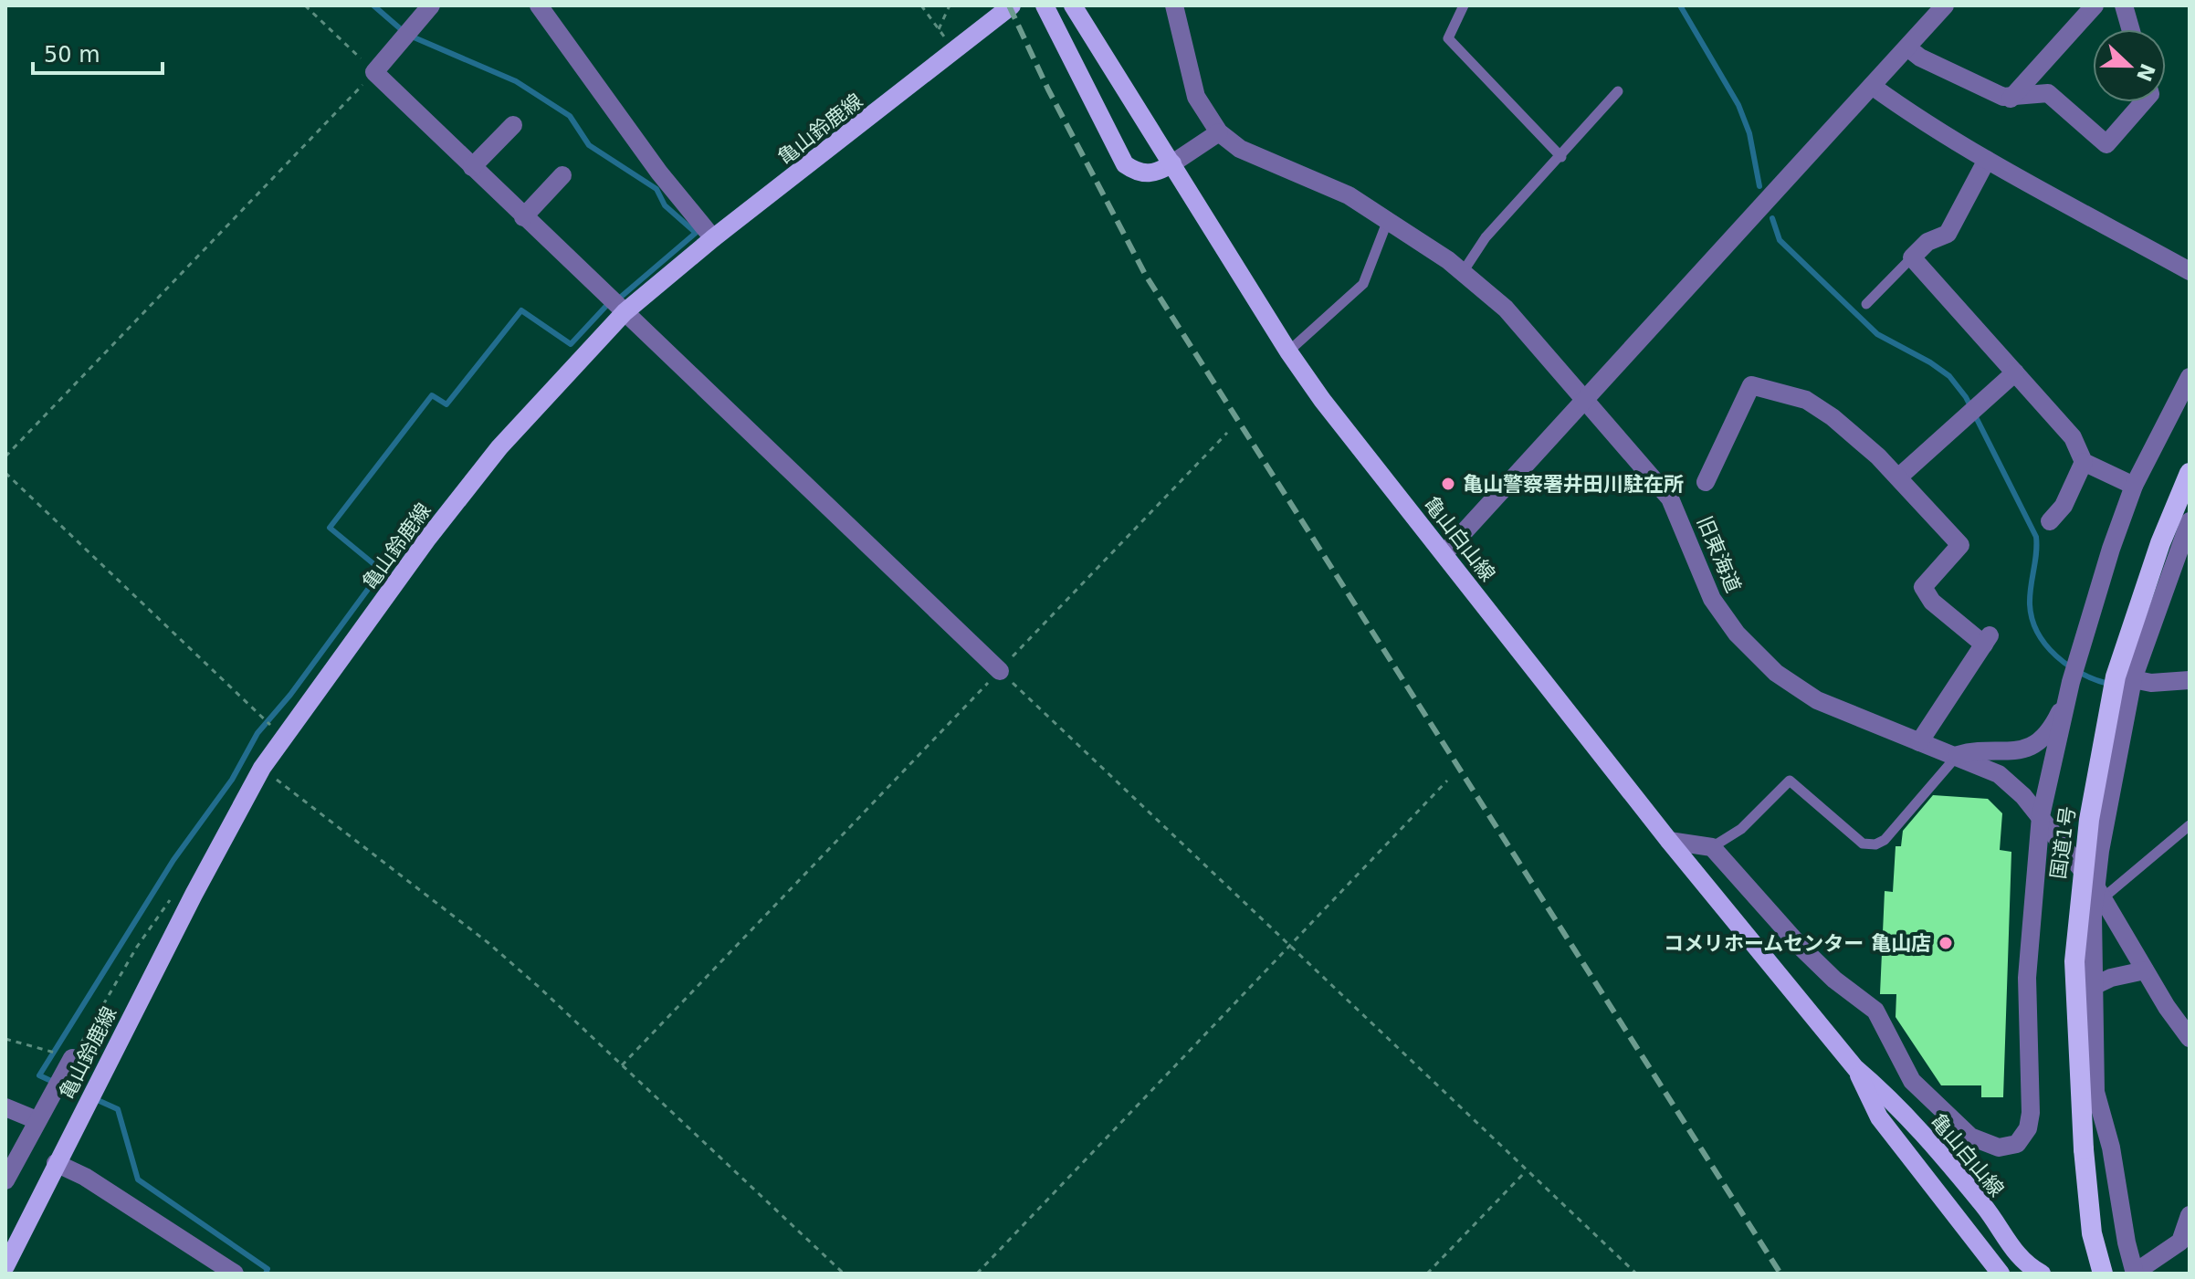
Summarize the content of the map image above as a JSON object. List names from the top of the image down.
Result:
{
  "streets": {
    "highway": ["国道1号"],
    "main road": ["亀山鈴鹿線", "亀山白山線"],
    "street": ["旧東海道"]
  },
  "places": ["亀山警察署井田川駐在所", "コメリホームセンター 亀山店"],
  "scale_bar": "50 m",
  "north": "right"
}
